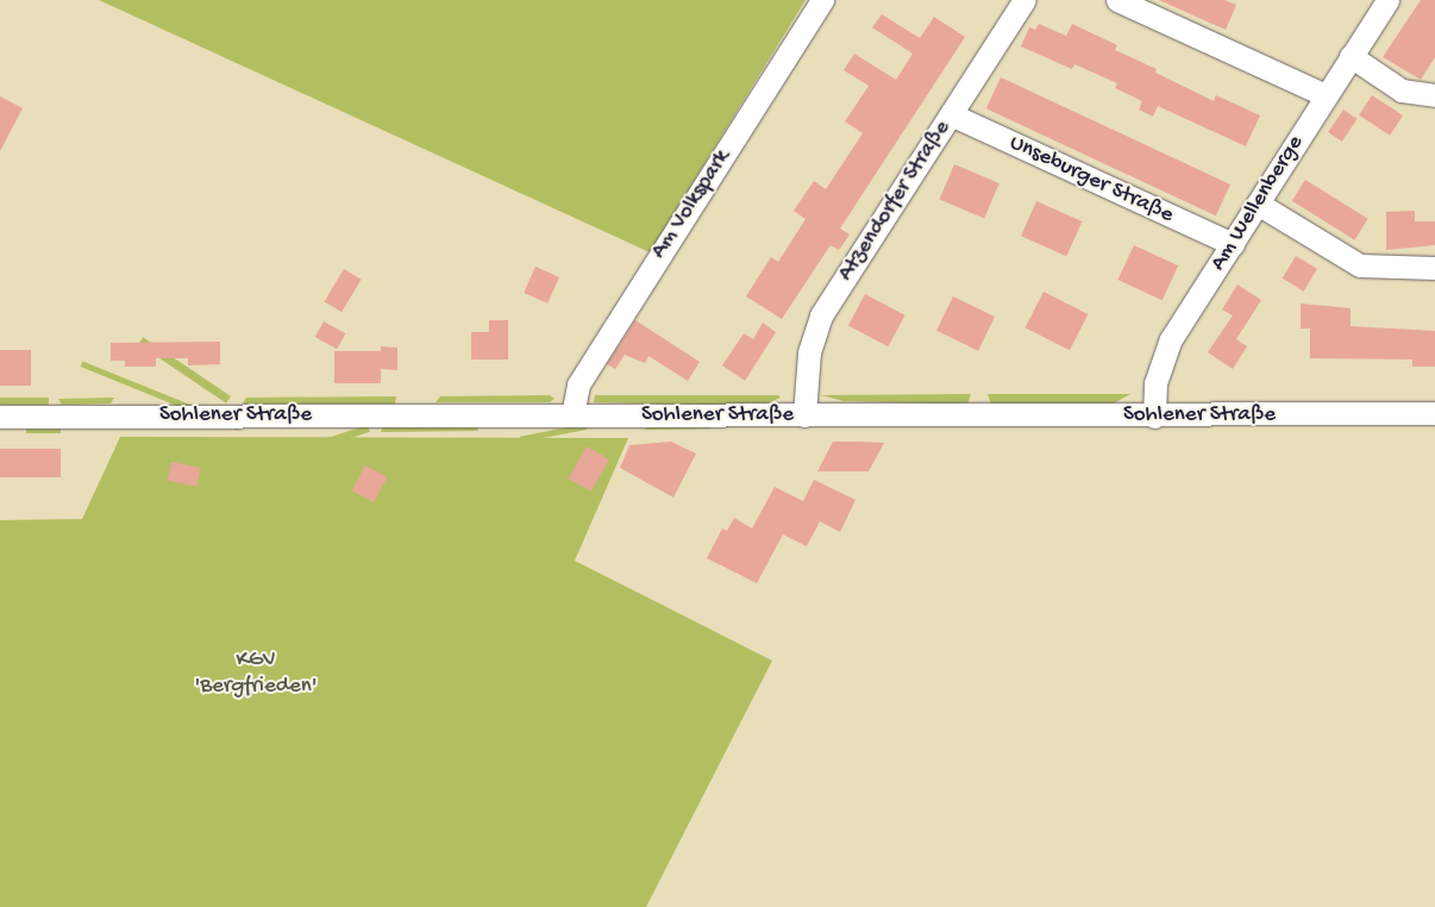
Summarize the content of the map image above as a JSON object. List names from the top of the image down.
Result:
{
  "streets": {
    "street": [
      "Unseburger Straße",
      "Atzendorfer Straße",
      "Am Wellenberge",
      "Am Volkspark",
      "Sohlener Straße"
    ]
  },
  "crossings": [
    ["Unseburger Straße", "Atzendorfer Straße"],
    ["Unseburger Straße", "Am Wellenberge"],
    ["Atzendorfer Straße", "Sohlener Straße"],
    ["Am Wellenberge", "Sohlener Straße"],
    ["Am Volkspark", "Sohlener Straße"]
  ],
  "parks": ["KGV 'Bergfrieden'"]
}
